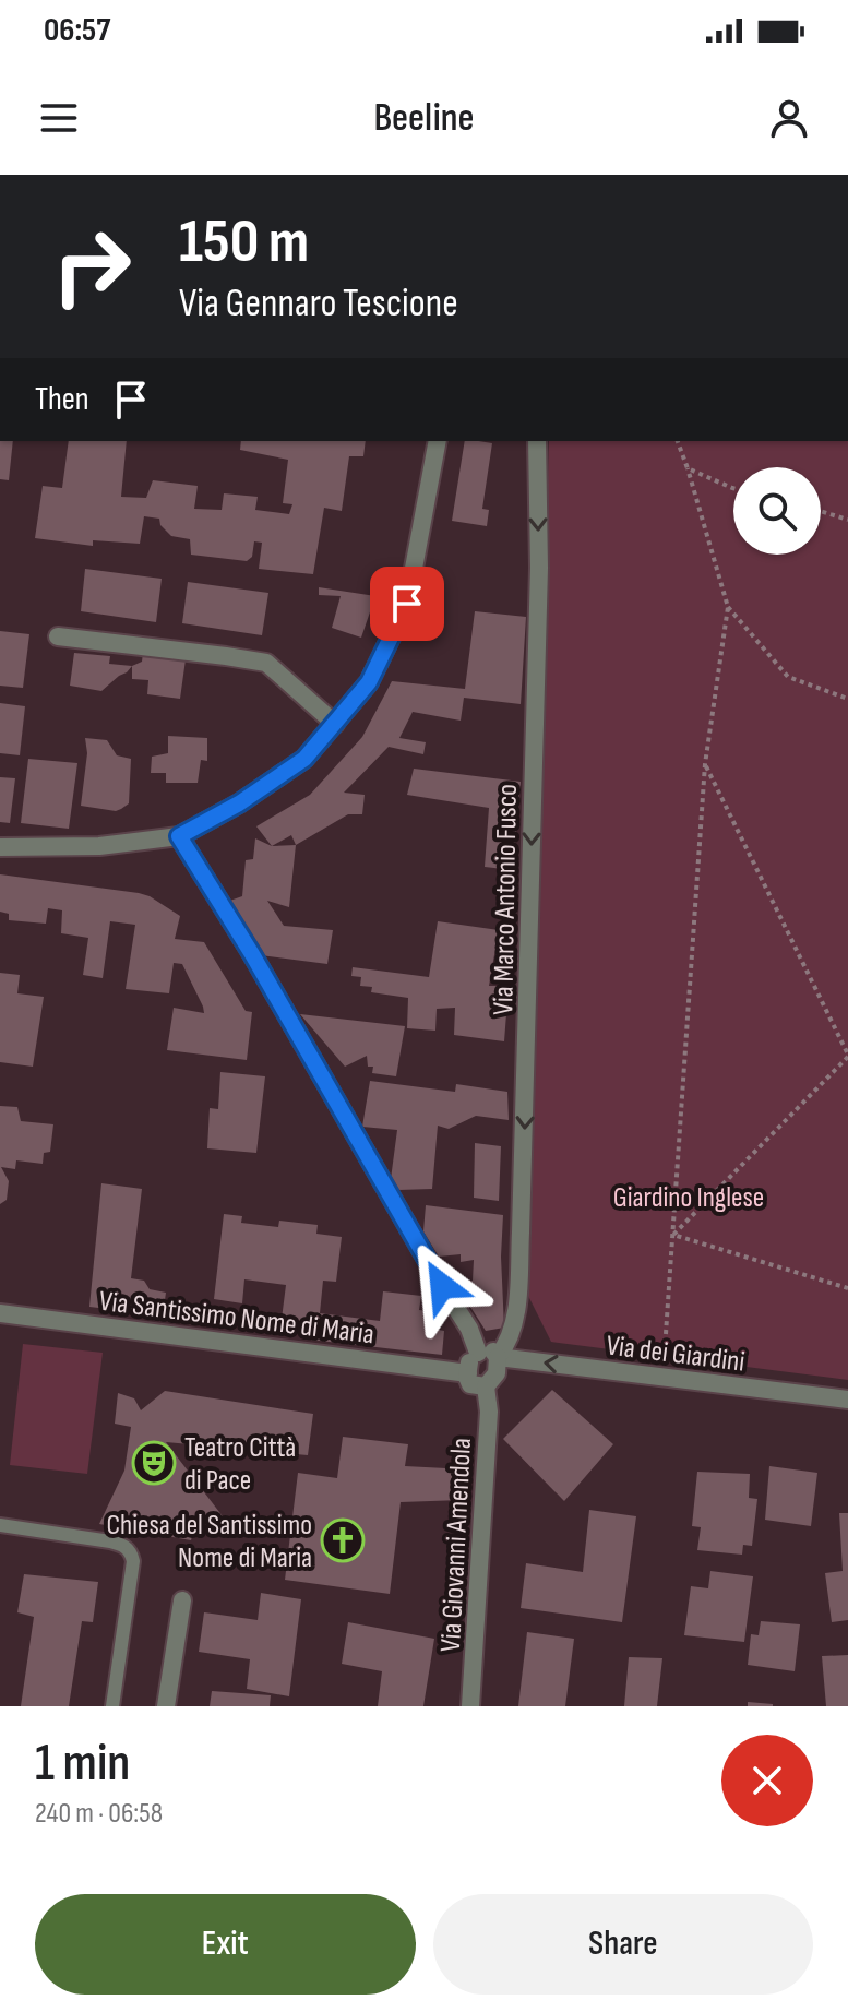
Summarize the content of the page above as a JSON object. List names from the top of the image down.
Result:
{
  "streets": {
    "street": [
      "Via Marco Antonio Fusco",
      "Via Santissimo Nome di Maria",
      "Via dei Giardini",
      "Via Giovanni Amendola"
    ]
  },
  "crossings": [
    ["Via Marco Antonio Fusco", "Via Santissimo Nome di Maria"],
    ["Via Marco Antonio Fusco", "Via dei Giardini"],
    ["Via Marco Antonio Fusco", "Via Giovanni Amendola"],
    ["Via Santissimo Nome di Maria", "Via dei Giardini"],
    ["Via Santissimo Nome di Maria", "Via Giovanni Amendola"],
    ["Via dei Giardini", "Via Giovanni Amendola"]
  ],
  "one_way": ["Via Marco Antonio Fusco", "Via dei Giardini"],
  "parks": ["Giardino Inglese"],
  "places": {
    "theatre": ["Teatro Città di Pace"],
    "church": ["Chiesa del Santissimo Nome di Maria"]
  },
  "page": {
    "status": "06:57",
    "header": "Beeline",
    "turn": ["150 m", "Via Gennaro Tescione"],
    "then": "Then",
    "heading": ["1 min", "240 m · 06:58"],
    "buttons": ["Exit", "Share"]
  }
}
